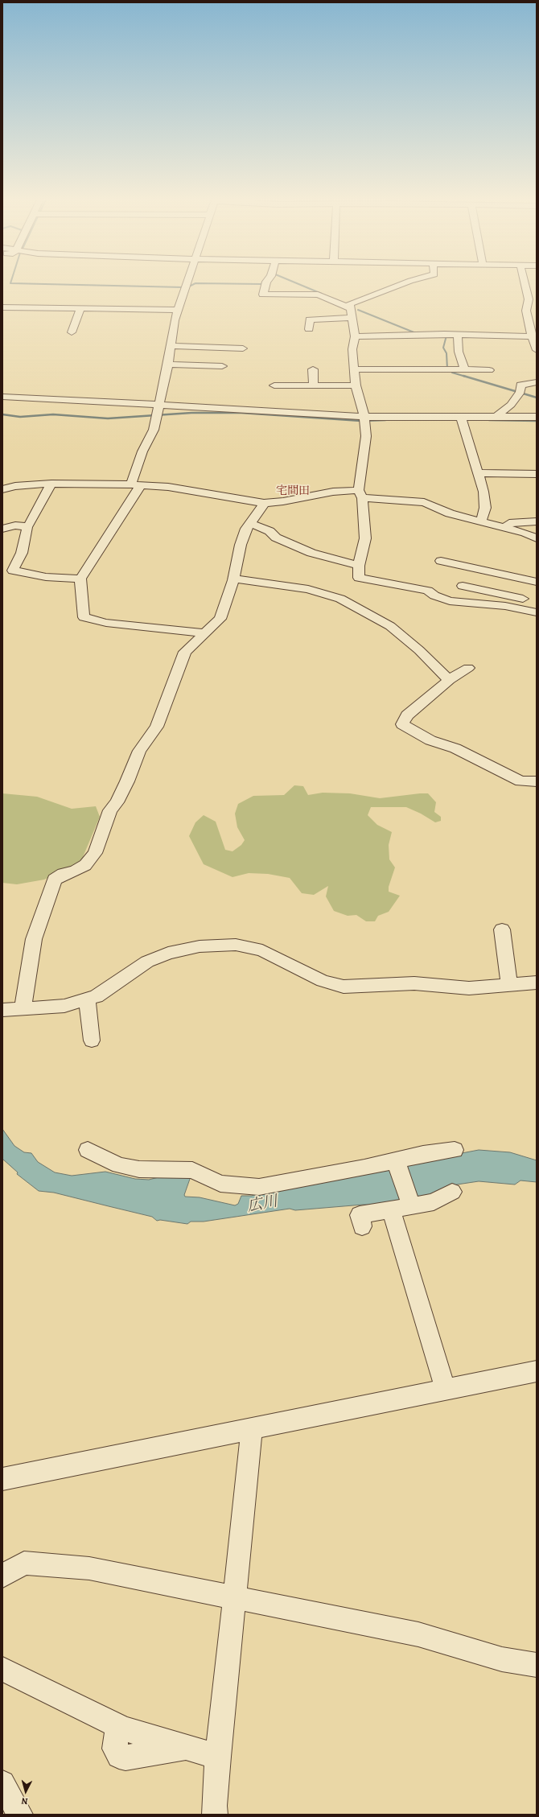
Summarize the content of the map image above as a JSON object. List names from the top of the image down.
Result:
{
  "districts": ["宅間田"],
  "water": ["広川"],
  "north": "bottom"
}
